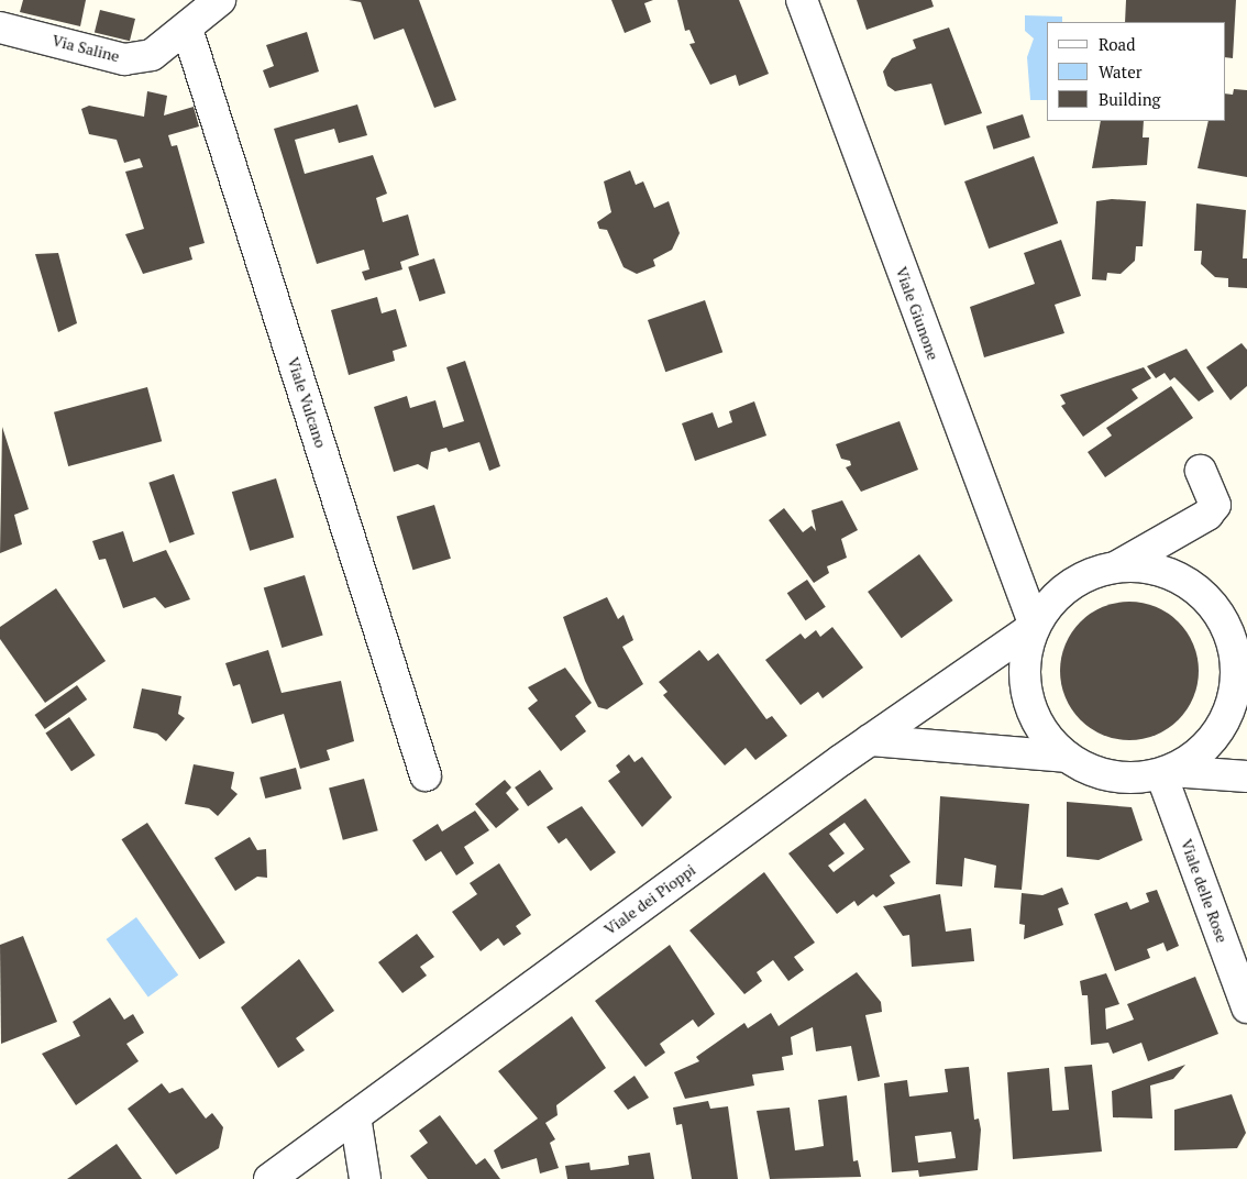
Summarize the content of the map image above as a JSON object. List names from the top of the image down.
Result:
{
  "streets": {
    "street": [
      "Via Saline",
      "Viale Giunone",
      "Viale Vulcano",
      "Viale delle Rose",
      "Viale dei Pioppi"
    ]
  },
  "crossings": [
    ["Via Saline", "Viale Vulcano"],
    ["Viale Giunone", "Viale dei Pioppi"]
  ],
  "legend": ["Road", "Water", "Building"]
}
